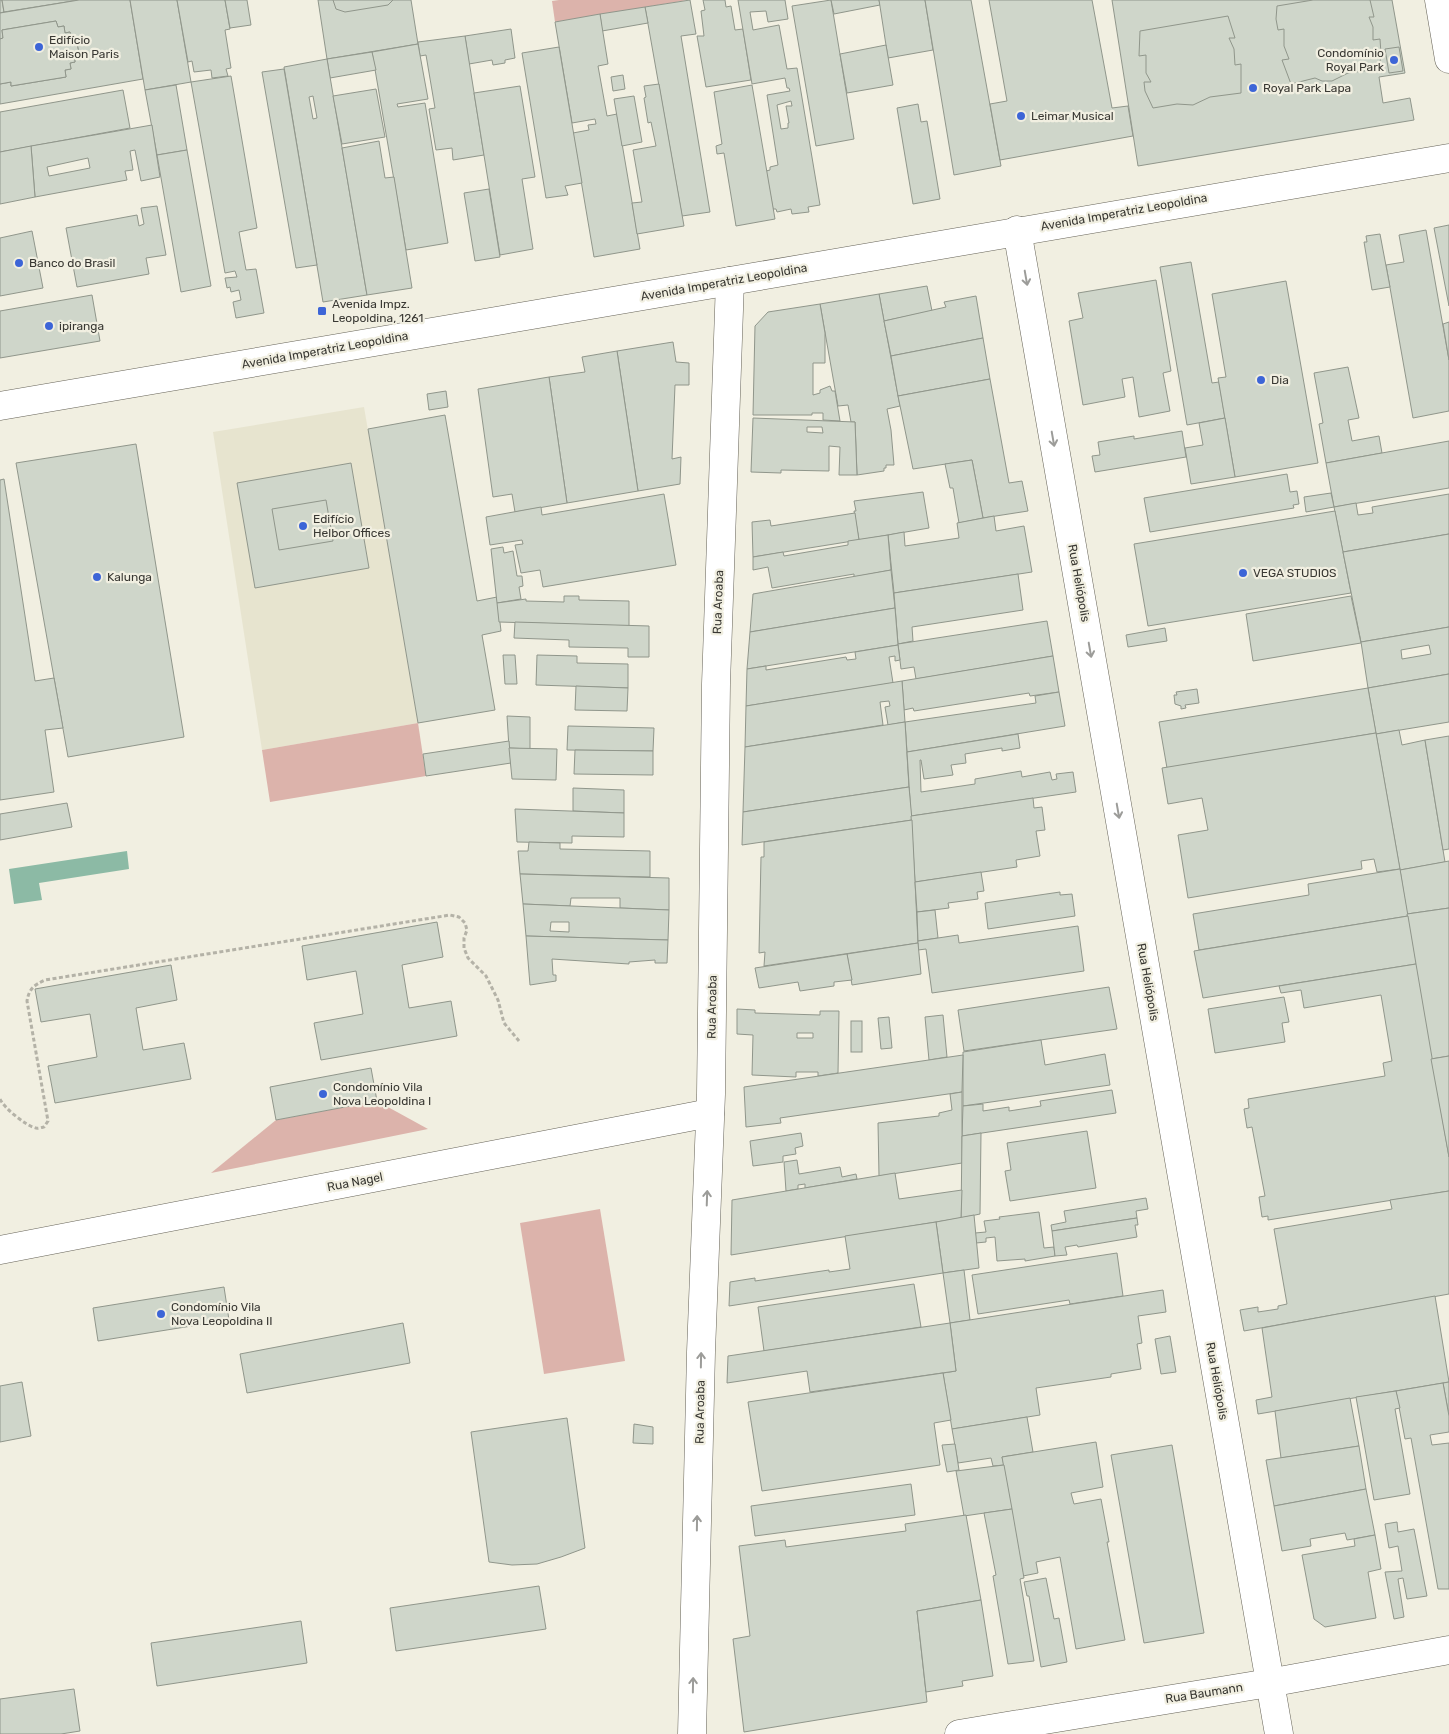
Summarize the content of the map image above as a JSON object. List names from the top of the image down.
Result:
{
  "streets": {
    "street": [
      "Avenida Imperatriz Leopoldina",
      "Rua Heliópolis",
      "Rua Aroaba",
      "Rua Nagel",
      "Rua Baumann"
    ]
  },
  "crossings": [
    ["Avenida Imperatriz Leopoldina", "Rua Heliópolis"],
    ["Avenida Imperatriz Leopoldina", "Rua Aroaba"],
    ["Rua Heliópolis", "Rua Baumann"],
    ["Rua Aroaba", "Rua Nagel"]
  ],
  "one_way": ["Rua Heliópolis", "Rua Aroaba"],
  "places": {
    "other": [
      "Edifício Maison Paris",
      "Condomínio Royal Park",
      "Royal Park Lapa",
      "Leimar Musical",
      "Banco do Brasil",
      "ipiranga",
      "Dia",
      "Edifício Helbor Offices",
      "VEGA STUDIOS",
      "Kalunga",
      "Condomínio Vila Nova Leopoldina I",
      "Condomínio Vila Nova Leopoldina II"
    ],
    "transit": ["Avenida Impz. Leopoldina, 1261"]
  }
}
